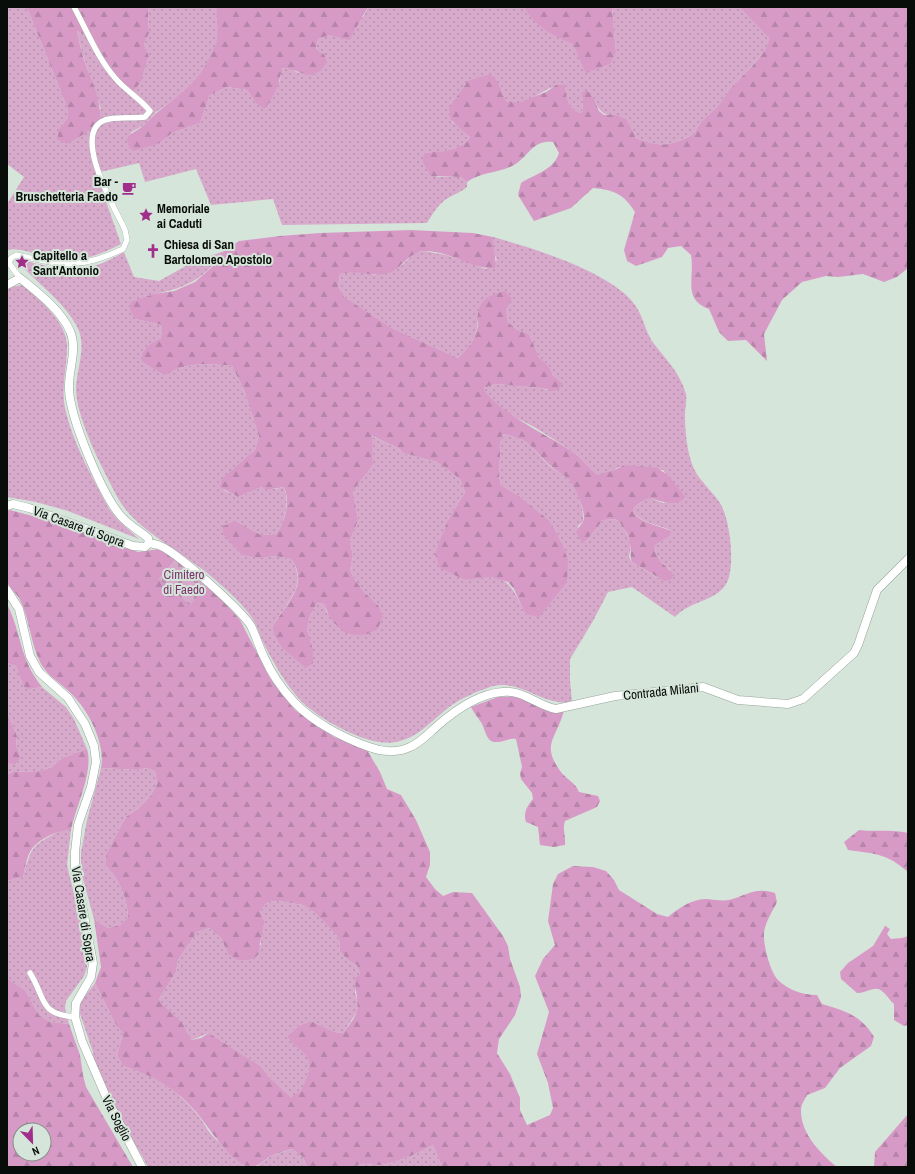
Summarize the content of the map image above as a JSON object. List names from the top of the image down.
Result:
{
  "streets": {
    "street": ["Via Casare di Sopra", "Contrada Milani", "Via Soglio"]
  },
  "crossings": [
    ["Via Casare di Sopra", "Contrada Milani"],
    ["Via Casare di Sopra", "Via Soglio"]
  ],
  "parks": ["Cimitero di Faedo"],
  "places": {
    "cafe": ["Bar - Bruschetteria Faedo"],
    "place": ["Memoriale ai Caduti", "Capitello a Sant'Antonio"],
    "church": ["Chiesa di San Bartolomeo Apostolo"]
  },
  "north": "bottom right"
}
